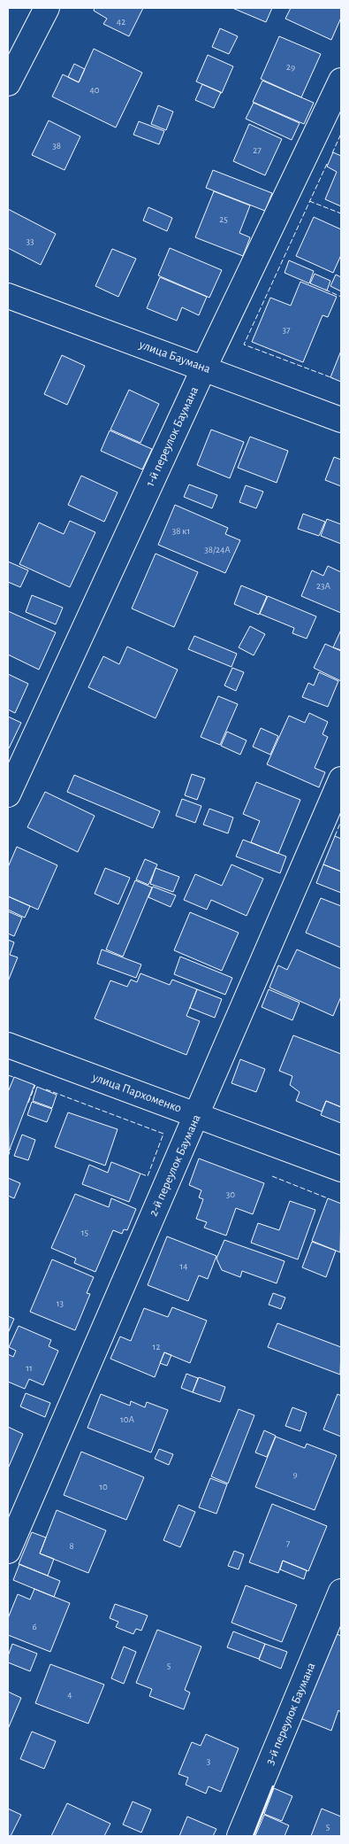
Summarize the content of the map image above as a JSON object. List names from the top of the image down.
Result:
{
  "streets": {
    "street": [
      "улица Баумана",
      "1-й переулок Баумана",
      "улица Пархоменко",
      "2-й переулок Баумана",
      "3-й переулок Баумана"
    ]
  },
  "crossings": [
    ["улица Баумана", "1-й переулок Баумана"],
    ["улица Пархоменко", "2-й переулок Баумана"]
  ],
  "house_numbers": [
    "42",
    "29",
    "40",
    "38",
    "27",
    "25",
    "33",
    "37",
    "38 к1",
    "38/24А",
    "23А",
    "30",
    "15",
    "14",
    "13",
    "12",
    "11",
    "10А",
    "9",
    "10",
    "7",
    "8",
    "6",
    "5",
    "4",
    "3",
    "5"
  ]
}
